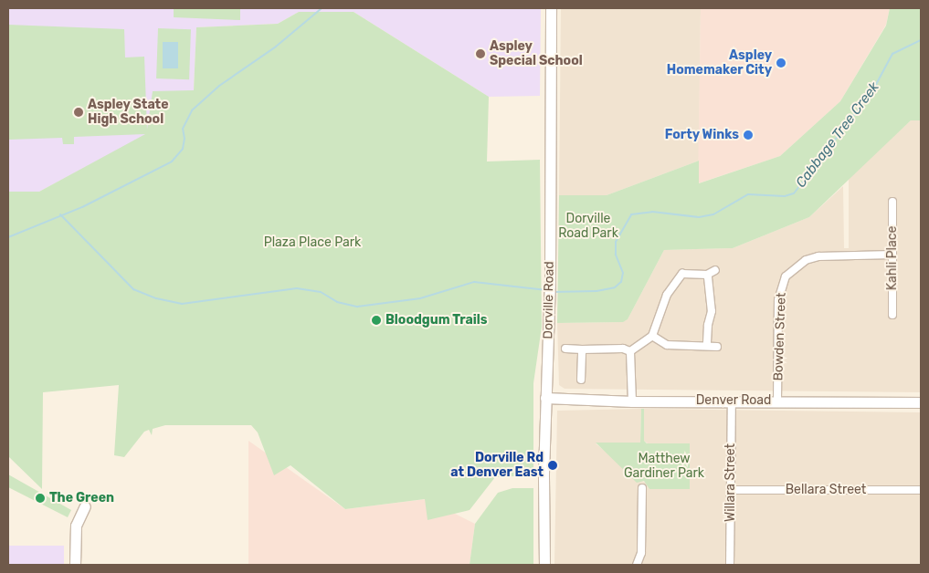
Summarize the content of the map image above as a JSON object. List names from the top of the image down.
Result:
{
  "streets": {
    "street": [
      "Kahli Place",
      "Dorville Road",
      "Bowden Street",
      "Denver Road",
      "Willara Street",
      "Bellara Street"
    ]
  },
  "crossings": [
    ["Kahli Place", "Bowden Street"],
    ["Dorville Road", "Denver Road"],
    ["Bowden Street", "Denver Road"],
    ["Denver Road", "Willara Street"],
    ["Willara Street", "Bellara Street"]
  ],
  "water": ["Cabbage Tree Creek"],
  "parks": ["Dorville Road Park", "Plaza Place Park", "Matthew Gardiner Park"],
  "places": [
    "Aspley Special School",
    "Aspley Homemaker City",
    "Aspley State High School",
    "Forty Winks",
    "Bloodgum Trails",
    "Dorville Rd at Denver East",
    "The Green"
  ]
}
